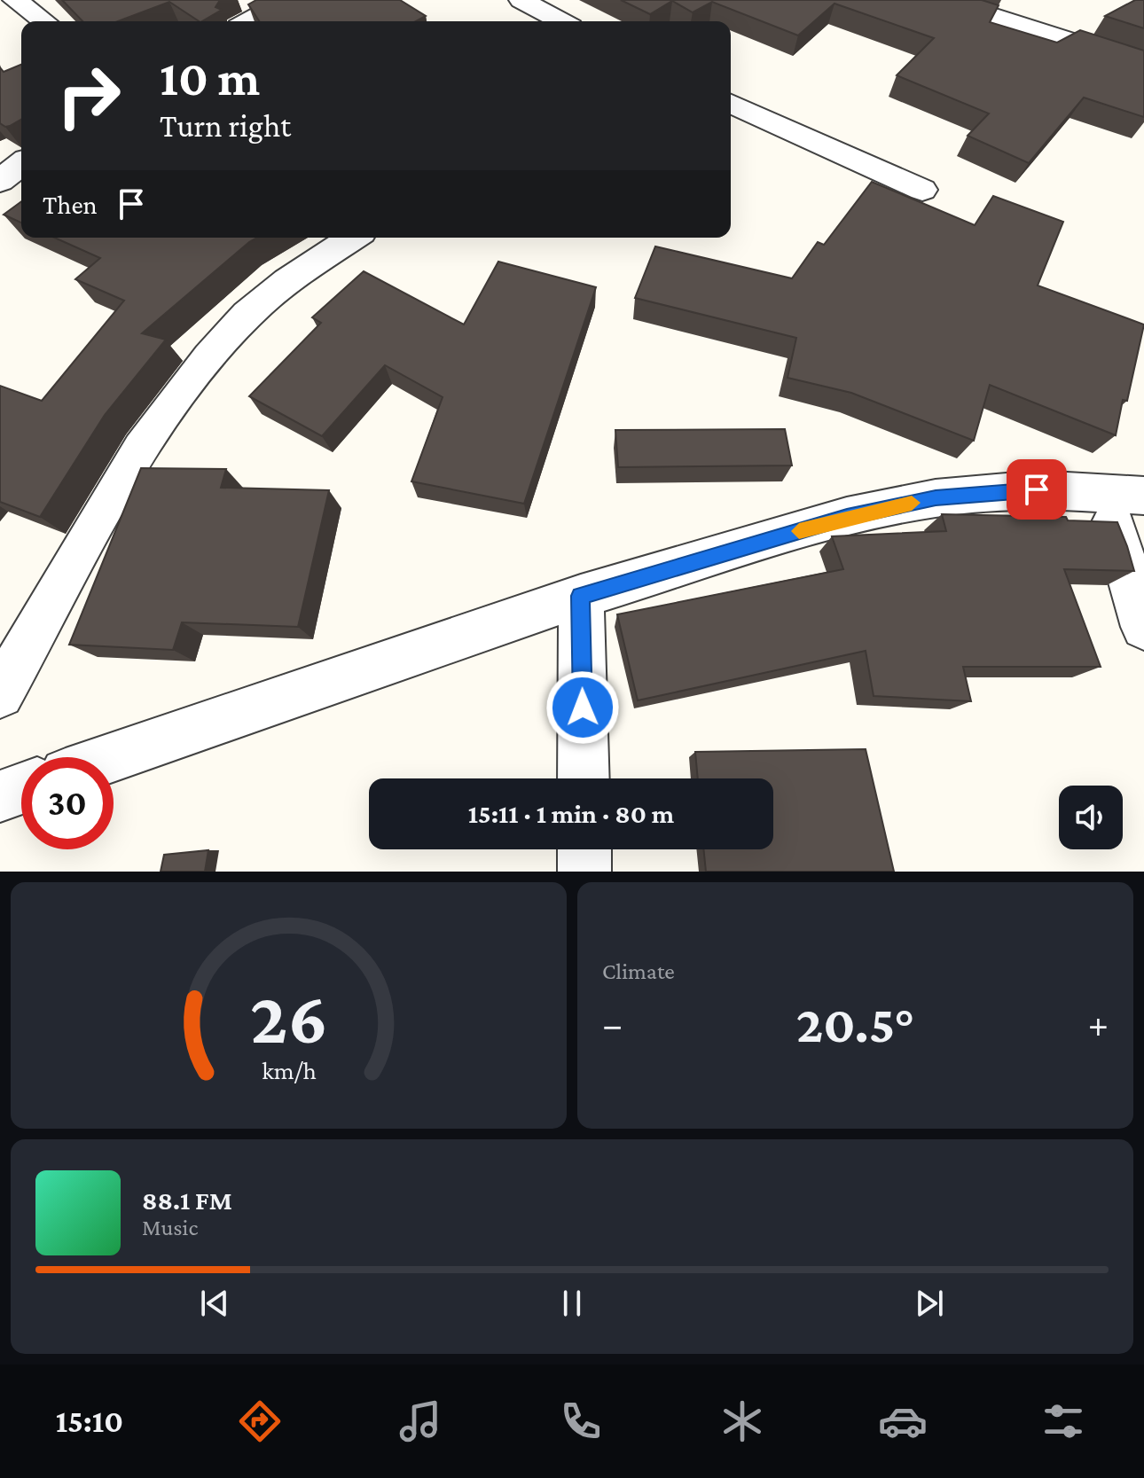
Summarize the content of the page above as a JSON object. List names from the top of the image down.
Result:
{
  "page": {
    "turn": ["10 m", "Turn right"],
    "then": "Then",
    "limit": "30",
    "trip": "15:11 · 1 min · 80 m",
    "tile": "Climate",
    "heat": ["−", "20.5°", "+"],
    "song": ["88.1 FM", "Music"],
    "tabs": "15:10",
    "gauge": ["26", "km/h"]
  }
}
